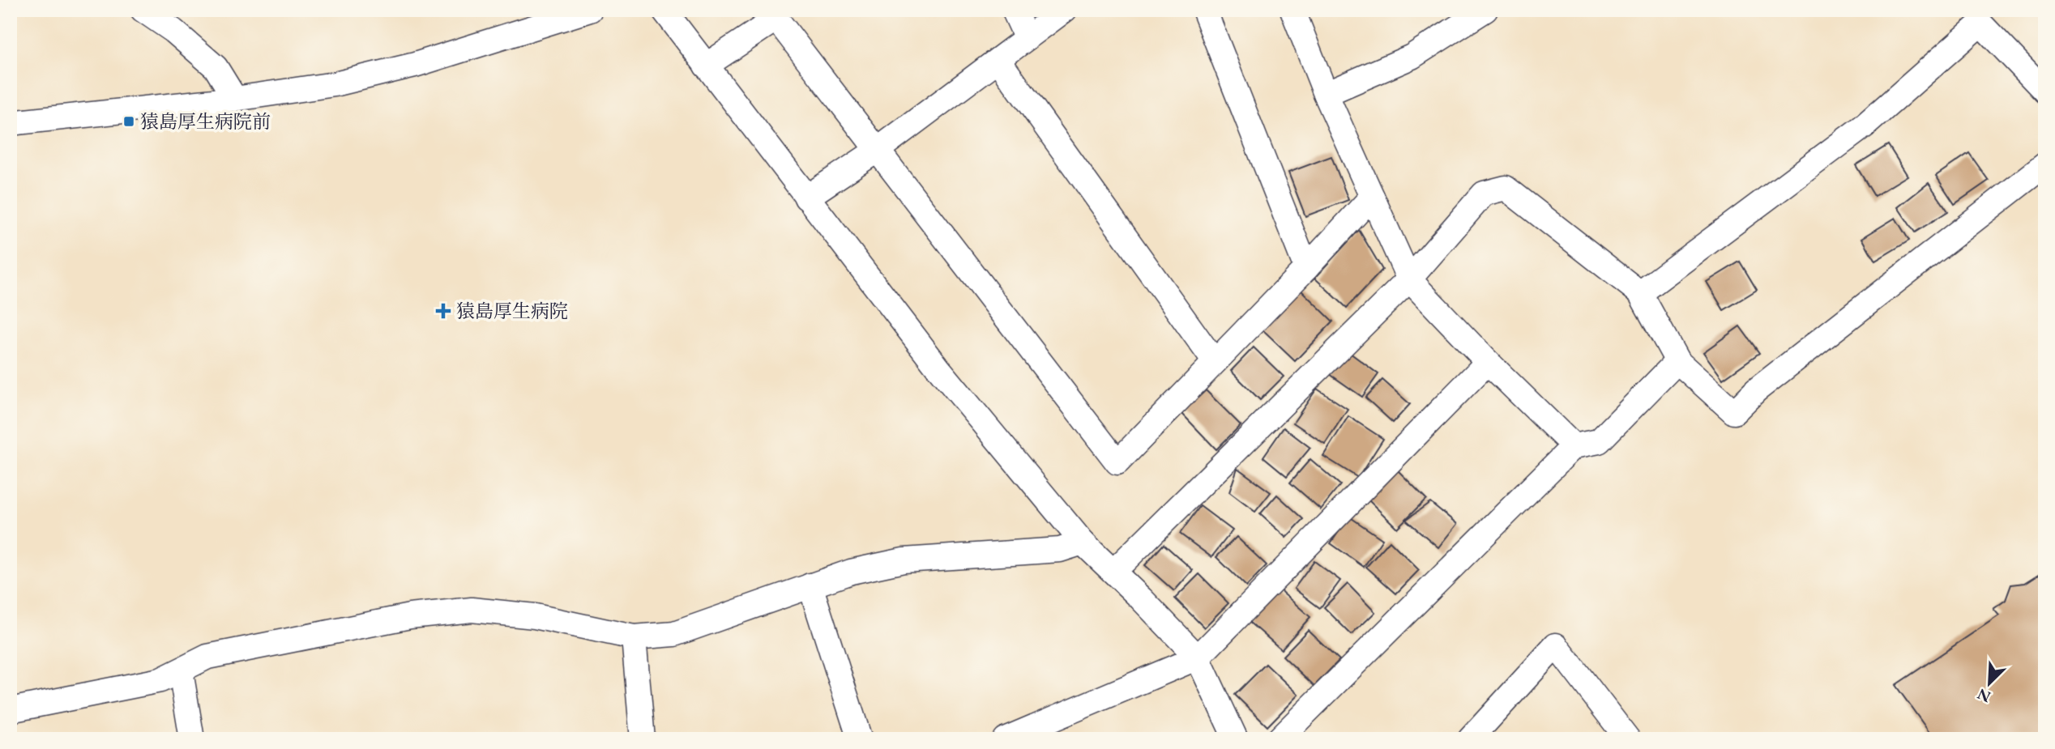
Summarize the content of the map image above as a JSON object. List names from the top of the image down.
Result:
{
  "places": {
    "transit": ["猿島厚生病院前"],
    "health": ["猿島厚生病院"]
  },
  "north": "bottom left"
}
